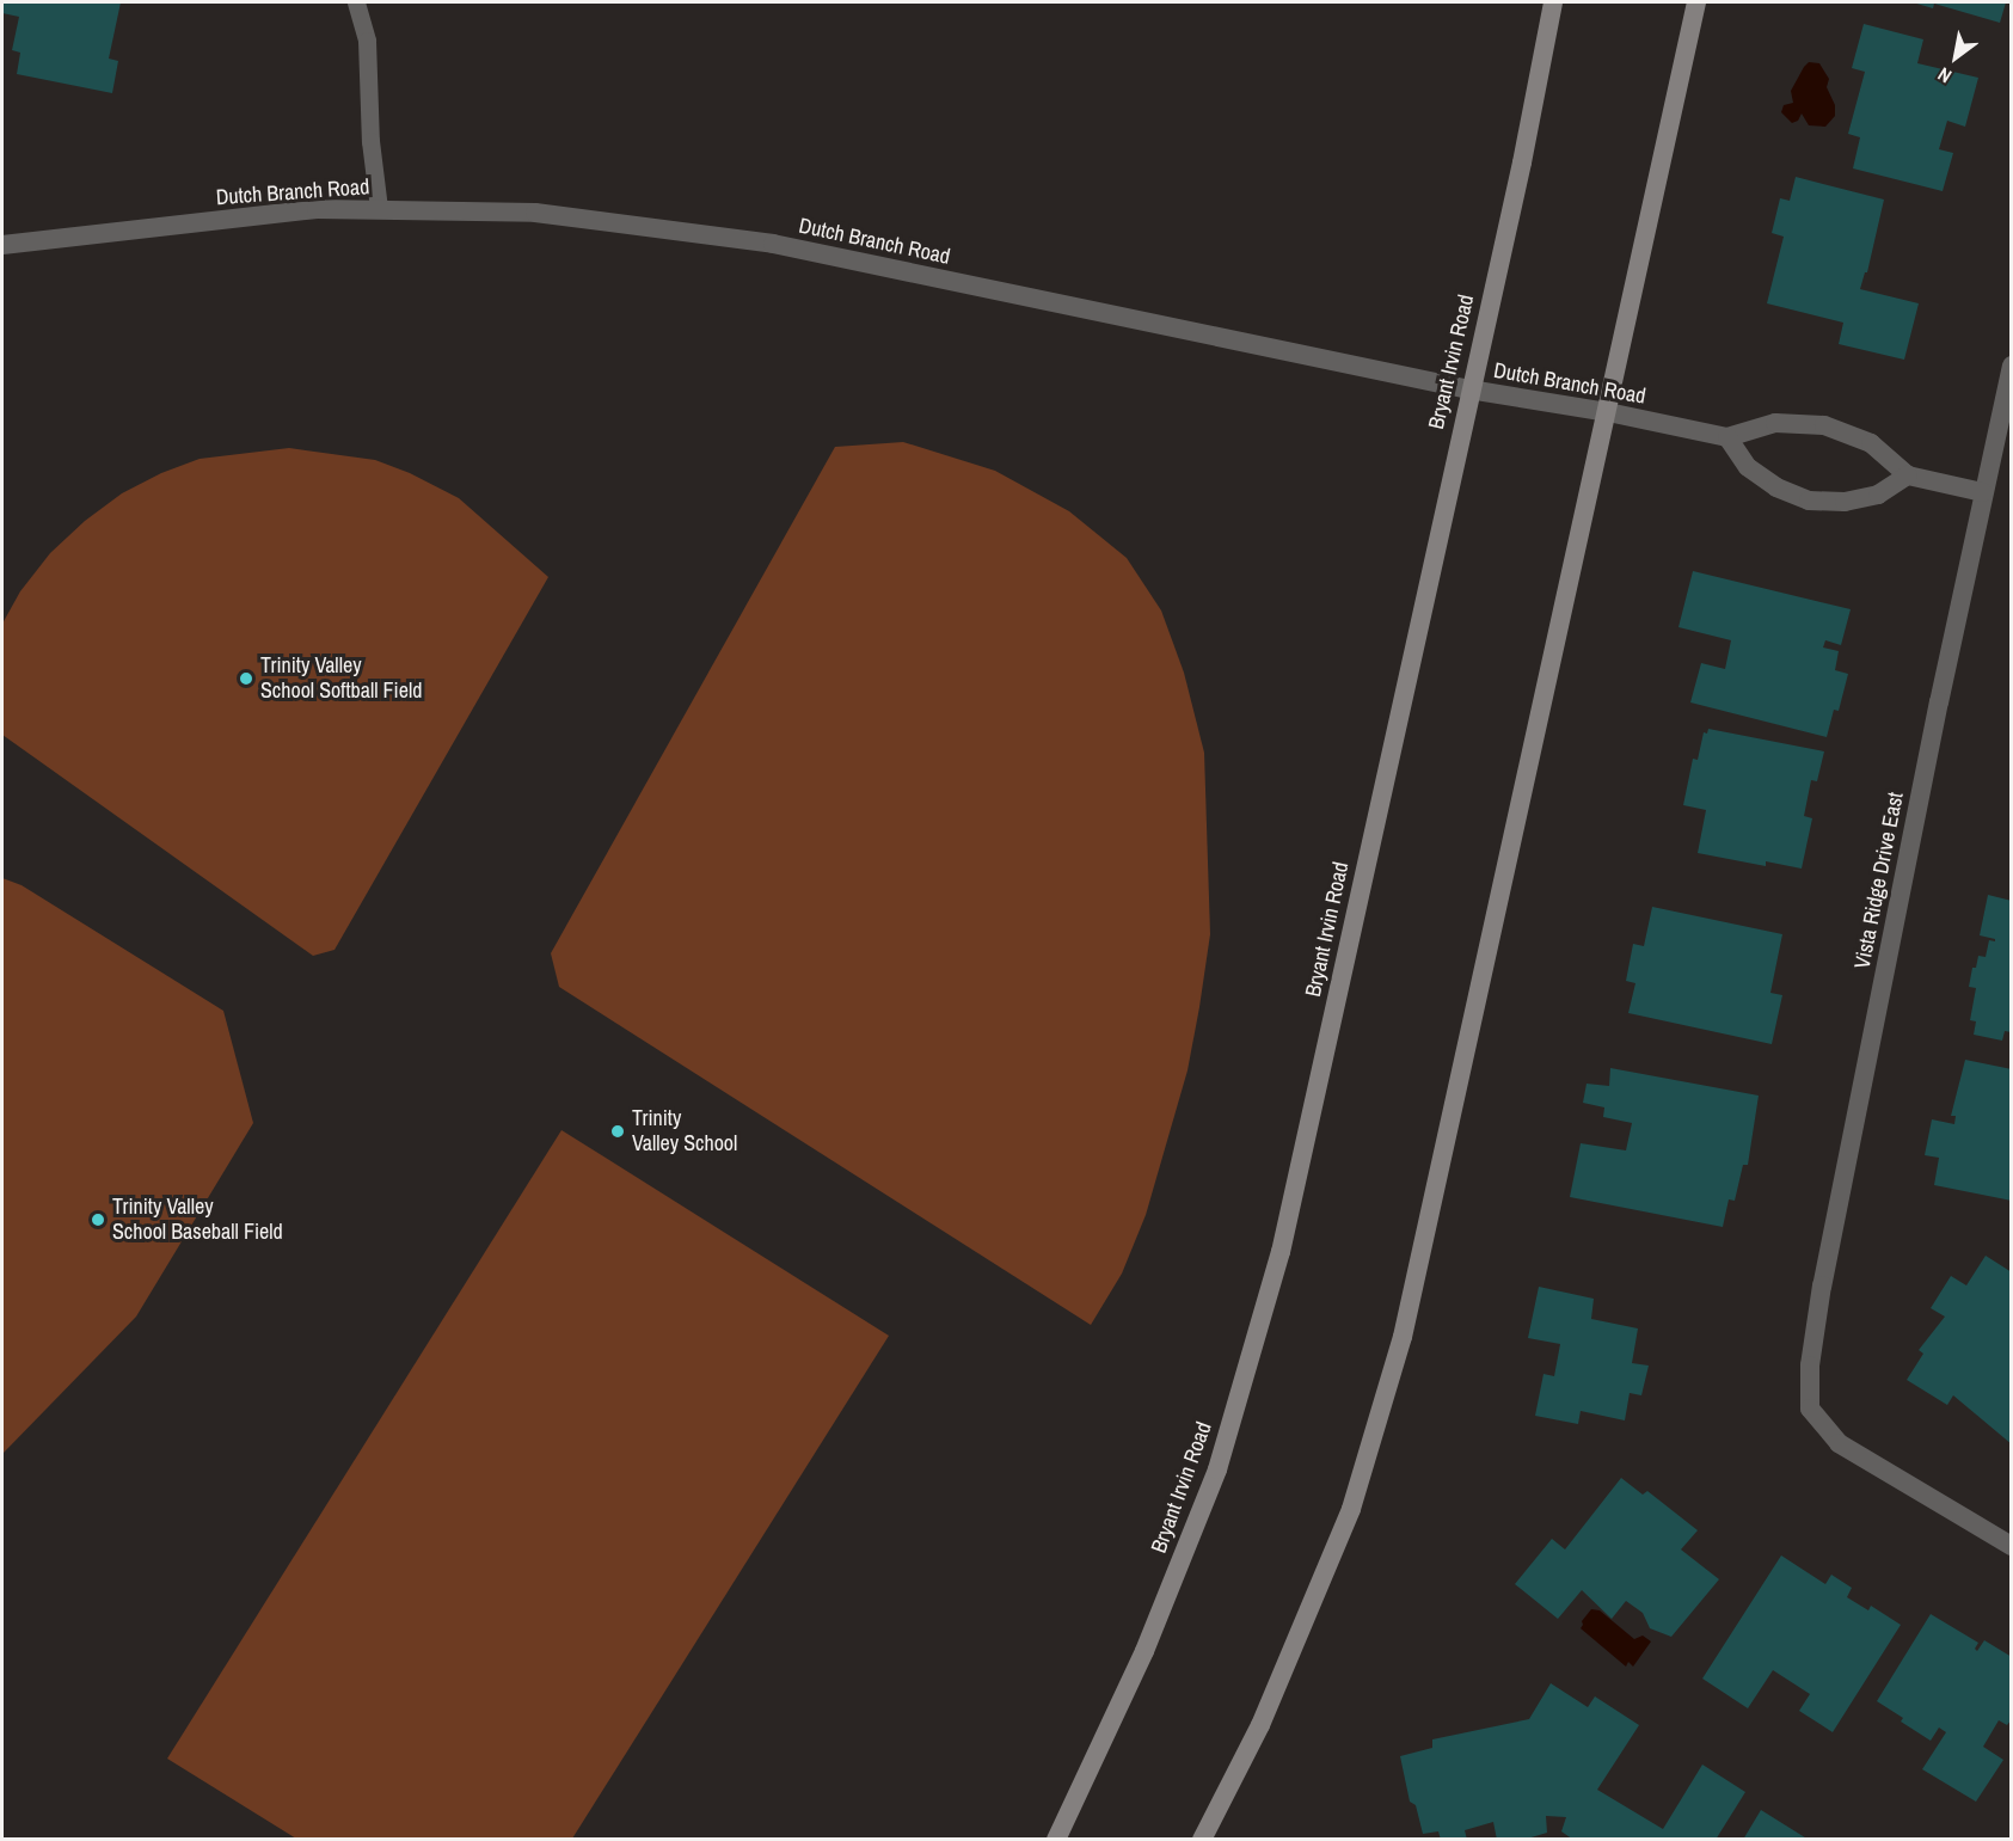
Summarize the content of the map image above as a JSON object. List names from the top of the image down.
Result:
{
  "streets": {
    "main road": ["Bryant Irvin Road"],
    "street": ["Dutch Branch Road", "Vista Ridge Drive East"]
  },
  "crossings": [
    ["Dutch Branch Road", "Bryant Irvin Road"],
    ["Dutch Branch Road", "Vista Ridge Drive East"]
  ],
  "places": ["Trinity Valley School Softball Field", "Trinity Valley School", "Trinity Valley School Baseball Field"],
  "north": "bottom left"
}
